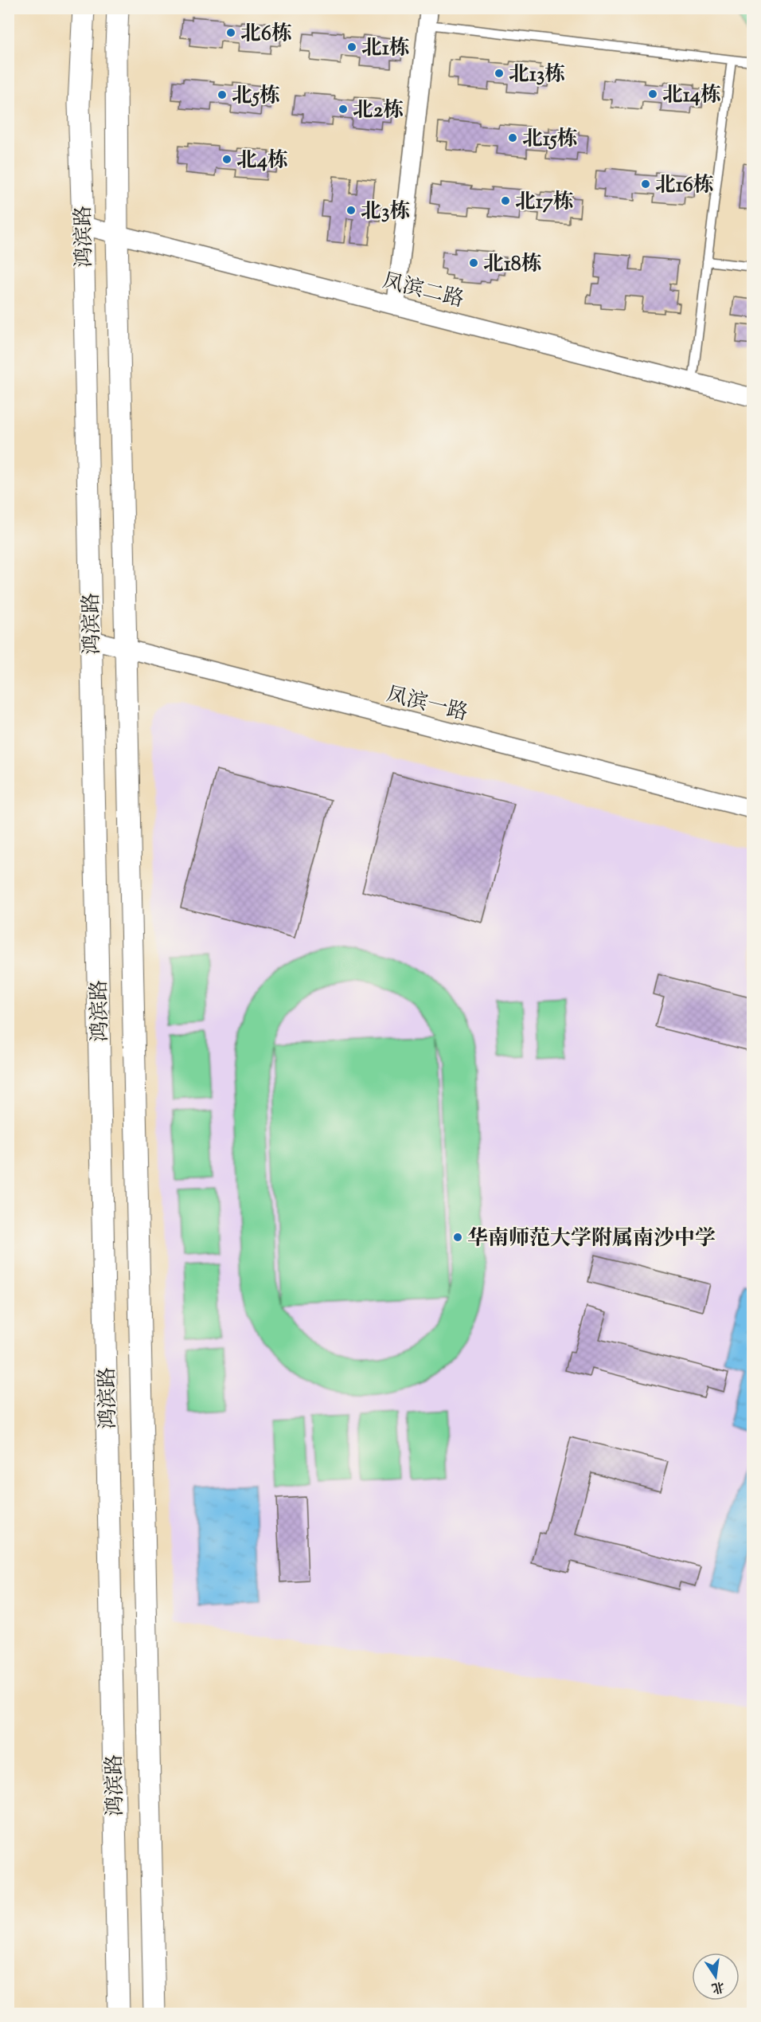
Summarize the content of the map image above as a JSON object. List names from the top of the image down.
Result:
{
  "streets": {
    "street": ["鸿滨路", "凤滨二路", "凤滨一路"]
  },
  "crossings": [
    ["鸿滨路", "凤滨二路"],
    ["鸿滨路", "凤滨一路"]
  ],
  "places": [
    "北6栋",
    "北1栋",
    "北13栋",
    "北14栋",
    "北5栋",
    "北2栋",
    "北15栋",
    "北4栋",
    "北16栋",
    "北17栋",
    "北3栋",
    "北18栋",
    "华南师范大学附属南沙中学"
  ],
  "north": "bottom"
}
